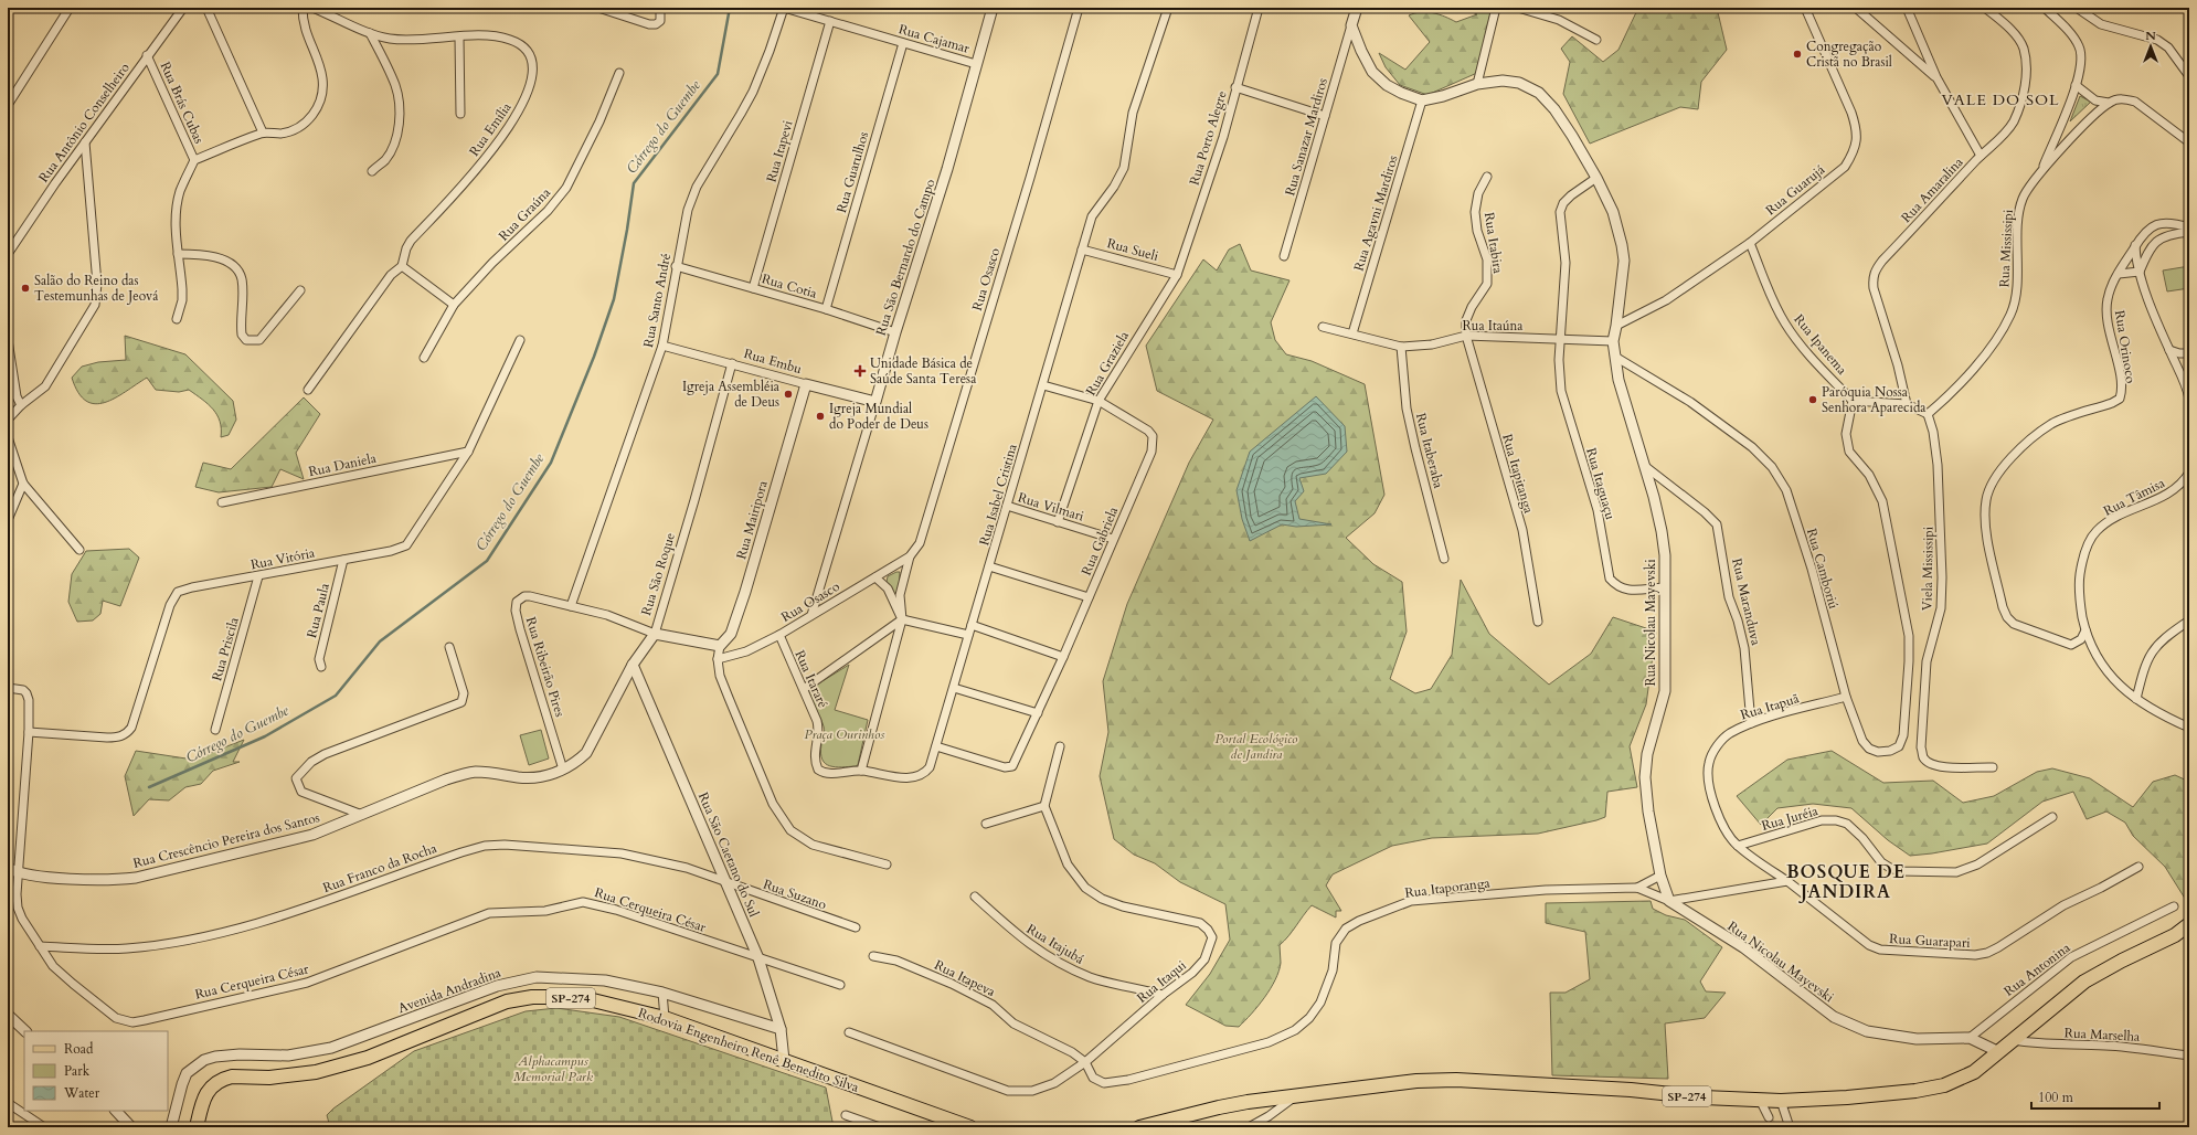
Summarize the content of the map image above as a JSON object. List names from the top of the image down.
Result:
{
  "streets": {
    "main road": ["SP-274", "Rodovia Engenheiro Renê Benedito Silva"],
    "street": [
      "Rua Cajamar",
      "Rua Brás Cubas",
      "Rua Antônio Conselheiro",
      "Rua Emília",
      "Rua Sanazar Mardiros",
      "Rua Porto Alegre",
      "Rua Itapevi",
      "Rua Guarulhos",
      "Rua Guarujá",
      "Rua Amaralina",
      "Rua Agavni Mardiros",
      "Rua Graúna",
      "Rua Itabira",
      "Rua Mississipi",
      "Rua Sueli",
      "Rua São Bernardo do Campo",
      "Rua Osasco",
      "Rua Cotia",
      "Rua Santo André",
      "Rua Itaúna",
      "Rua Ipanema",
      "Rua Orinoco",
      "Rua Embu",
      "Rua Graziela",
      "Rua Itaberaba",
      "Rua Daniela",
      "Rua Itapitanga",
      "Rua Itaguaçu",
      "Rua Isabel Cristina",
      "Rua Tâmisa",
      "Rua Vilmari",
      "Rua Mairipora",
      "Rua Gabriela",
      "Rua Vitória",
      "Rua Camboriú",
      "Viela Mississipi",
      "Rua São Roque",
      "Rua Maranduva",
      "Rua Paula",
      "Rua Nicolau Mayevski",
      "Rua Priscila",
      "Rua Ribeirão Pires",
      "Rua Itararé",
      "Rua Itapuã",
      "Rua Juréia",
      "Rua Crescêncio Pereira dos Santos",
      "Rua São Caetano do Sul",
      "Rua Franco da Rocha",
      "Rua Itaporanga",
      "Rua Suzano",
      "Rua Cerqueira César",
      "Rua Guarapari",
      "Rua Itajubá",
      "Rua Antonina",
      "Rua Itapeva",
      "Rua Itaqui",
      "Avenida Andradina",
      "Rua Marselha"
    ]
  },
  "crossings": [
    ["Rua Cajamar", "Rua Itapevi"],
    ["Rua Cajamar", "Rua Guarulhos"],
    ["Rua Cajamar", "Rua São Bernardo do Campo"],
    ["Rua Cajamar", "Rua Santo André"],
    ["Rua Brás Cubas", "Rua Antônio Conselheiro"],
    ["Rua Porto Alegre", "Rua Sueli"],
    ["Rua Porto Alegre", "Rua Graziela"],
    ["Rua Itapevi", "Rua Cotia"],
    ["Rua Guarulhos", "Rua Cotia"],
    ["Rua Guarujá", "Rua Ipanema"],
    ["Rua Agavni Mardiros", "Rua Itaúna"],
    ["Rua Itabira", "Rua Itaúna"],
    ["Rua Itabira", "Rua Itapitanga"],
    ["Rua Mississipi", "Viela Mississipi"],
    ["Rua Sueli", "Rua Graziela"],
    ["Rua Sueli", "Rua Isabel Cristina"],
    ["Rua São Bernardo do Campo", "Rua Osasco"],
    ["Rua São Bernardo do Campo", "Rua Cotia"],
    ["Rua São Bernardo do Campo", "Rua Embu"],
    ["Rua Osasco", "Rua Isabel Cristina"],
    ["Rua Osasco", "Rua Mairipora"],
    ["Rua Osasco", "Rua Itararé"],
    ["Rua Cotia", "Rua Santo André"],
    ["Rua Santo André", "Rua Embu"],
    ["Rua Santo André", "Rua Ribeirão Pires"],
    ["Rua Itaúna", "Rua Itaberaba"],
    ["Rua Itaúna", "Rua Itapitanga"],
    ["Rua Itaúna", "Rua Itaguaçu"],
    ["Rua Itaúna", "Rua Nicolau Mayevski"],
    ["Rua Ipanema", "Rua Camboriú"],
    ["Rua Orinoco", "Rua Tâmisa"],
    ["Rua Embu", "Rua Mairipora"],
    ["Rua Embu", "Rua São Roque"],
    ["Rua Graziela", "Rua Vilmari"],
    ["Rua Graziela", "Rua Gabriela"],
    ["Rua Daniela", "Rua Vitória"],
    ["Rua Itaguaçu", "Rua Nicolau Mayevski"],
    ["Rua Isabel Cristina", "Rua Vilmari"],
    ["Rua Isabel Cristina", "Rua Gabriela"],
    ["Rua Isabel Cristina", "Rua Itararé"],
    ["Rua Vilmari", "Rua Gabriela"],
    ["Rua Vitória", "Rua Paula"],
    ["Rua Vitória", "Rua Priscila"],
    ["Rua Vitória", "Rua Cerqueira César"],
    ["Rua Camboriú", "Rua Nicolau Mayevski"],
    ["Rua Camboriú", "Rua Itapuã"],
    ["Rua São Roque", "Rua Ribeirão Pires"],
    ["Rua São Roque", "Rua Crescêncio Pereira dos Santos"],
    ["Rua São Roque", "Rua São Caetano do Sul"],
    ["Rua Maranduva", "Rua Nicolau Mayevski"],
    ["Rua Maranduva", "Rua Itapuã"],
    ["Rua Nicolau Mayevski", "Rua Itaporanga"],
    ["Rua Nicolau Mayevski", "Rua Antonina"],
    ["Rua Nicolau Mayevski", "SP-274"],
    ["Rua Ribeirão Pires", "Rua Crescêncio Pereira dos Santos"],
    ["Rua Itapuã", "Rua Juréia"],
    ["Rua Itapuã", "Rua Guarapari"],
    ["Rua Crescêncio Pereira dos Santos", "Rua Cerqueira César"],
    ["Rua São Caetano do Sul", "Rua Franco da Rocha"],
    ["Rua São Caetano do Sul", "Rua Suzano"],
    ["Rua São Caetano do Sul", "Rua Cerqueira César"],
    ["Rua São Caetano do Sul", "Avenida Andradina"],
    ["Rua São Caetano do Sul", "Rodovia Engenheiro Renê Benedito Silva"],
    ["Rua Franco da Rocha", "Rua Suzano"],
    ["Rua Franco da Rocha", "Rua Cerqueira César"],
    ["Rua Itaporanga", "Rua Itapeva"],
    ["Rua Itaporanga", "Rua Itaqui"],
    ["Rua Itajubá", "Rua Itaqui"],
    ["Rua Itapeva", "Rua Itaqui"],
    ["SP-274", "Rua Marselha"]
  ],
  "districts": ["VALE DO SOL", "BOSQUE DE JANDIRA"],
  "water": ["Córrego do Guembe"],
  "parks": ["Praça Ourinhos", "Portal Ecológico de Jandira", "Alphacampus Memorial Park"],
  "places": {
    "other": [
      "Congregação Cristã no Brasil",
      "Salão do Reino das Testemunhas de Jeová",
      "Igreja Assembléia de Deus",
      "Paróquia Nossa Senhora Aparecida",
      "Igreja Mundial do Poder de Deus"
    ],
    "health": ["Unidade Básica de Saúde Santa Teresa"]
  },
  "legend": ["Road", "Park", "Water"],
  "scale_bar": "100 m",
  "north": "top"
}
